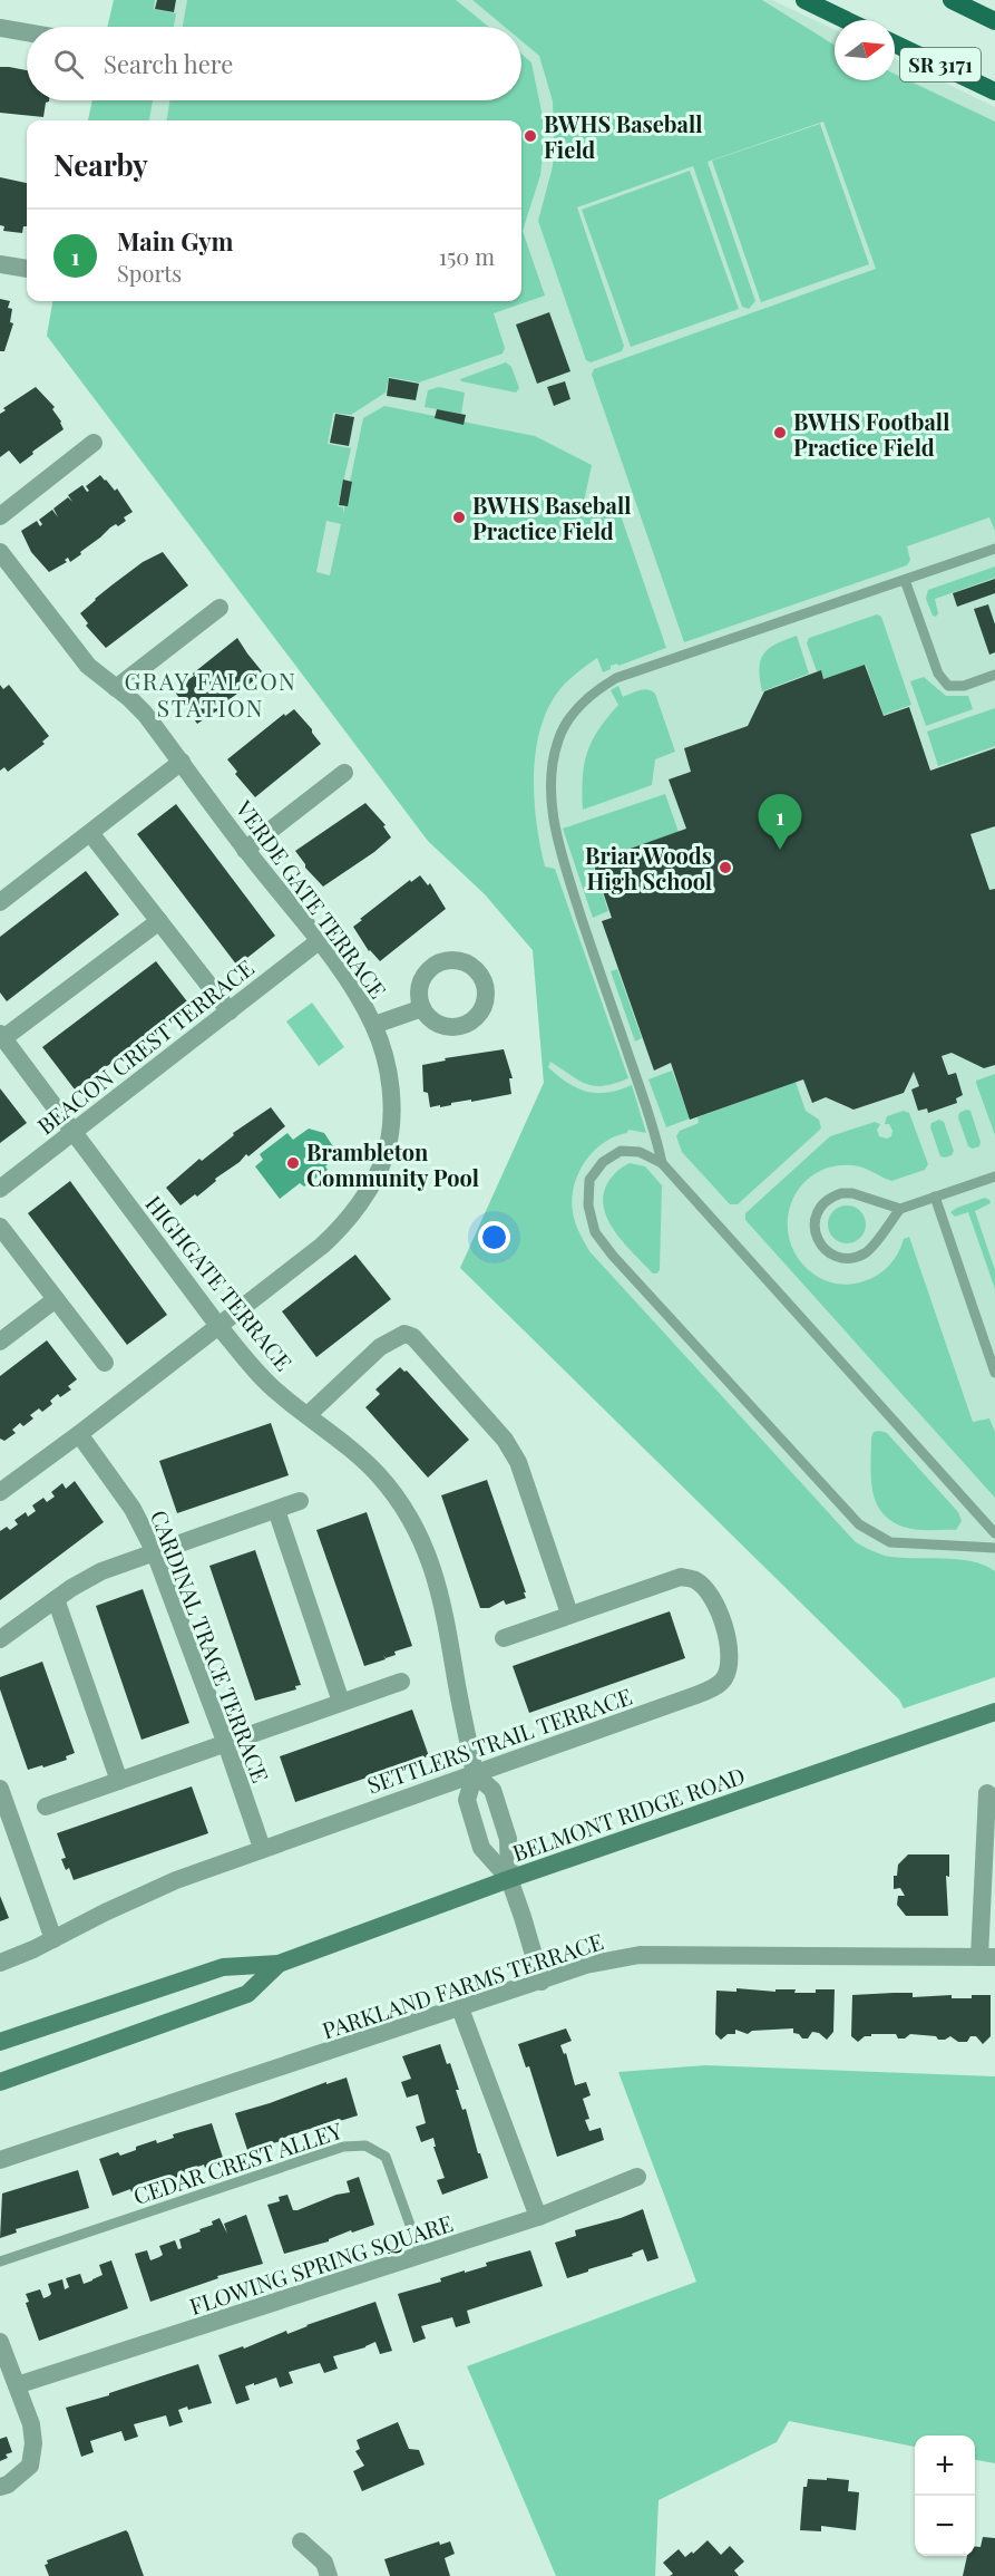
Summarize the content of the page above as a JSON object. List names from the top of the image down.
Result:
{
  "streets": {
    "main road": ["SR 3171", "BELMONT RIDGE ROAD"],
    "street": [
      "VERDE GATE TERRACE",
      "BEACON CREST TERRACE",
      "HIGHGATE TERRACE",
      "CARDINAL TRACE TERRACE",
      "SETTLERS TRAIL TERRACE",
      "PARKLAND FARMS TERRACE",
      "FLOWING SPRING SQUARE"
    ],
    "lane": ["CEDAR CREST ALLEY"]
  },
  "crossings": [
    ["VERDE GATE TERRACE", "BEACON CREST TERRACE"],
    ["VERDE GATE TERRACE", "HIGHGATE TERRACE"],
    ["VERDE GATE TERRACE", "CARDINAL TRACE TERRACE"],
    ["BEACON CREST TERRACE", "HIGHGATE TERRACE"],
    ["HIGHGATE TERRACE", "SETTLERS TRAIL TERRACE"],
    ["HIGHGATE TERRACE", "BELMONT RIDGE ROAD"],
    ["CARDINAL TRACE TERRACE", "SETTLERS TRAIL TERRACE"],
    ["CEDAR CREST ALLEY", "FLOWING SPRING SQUARE"]
  ],
  "districts": ["GRAY FALCON STATION"],
  "places": [
    "BWHS Baseball Field",
    "BWHS Football Practice Field",
    "BWHS Baseball Practice Field",
    "Briar Woods High School",
    "Brambleton Community Pool"
  ],
  "north": "right",
  "page": {
    "search": "Search here",
    "heading": "Nearby",
    "list": [
      {
        "mark": "1",
        "name": "Main Gym",
        "note": "Sports",
        "value": "150 m"
      }
    ],
    "pins": "1",
    "map_buttons": ["+", "−"]
  }
}
